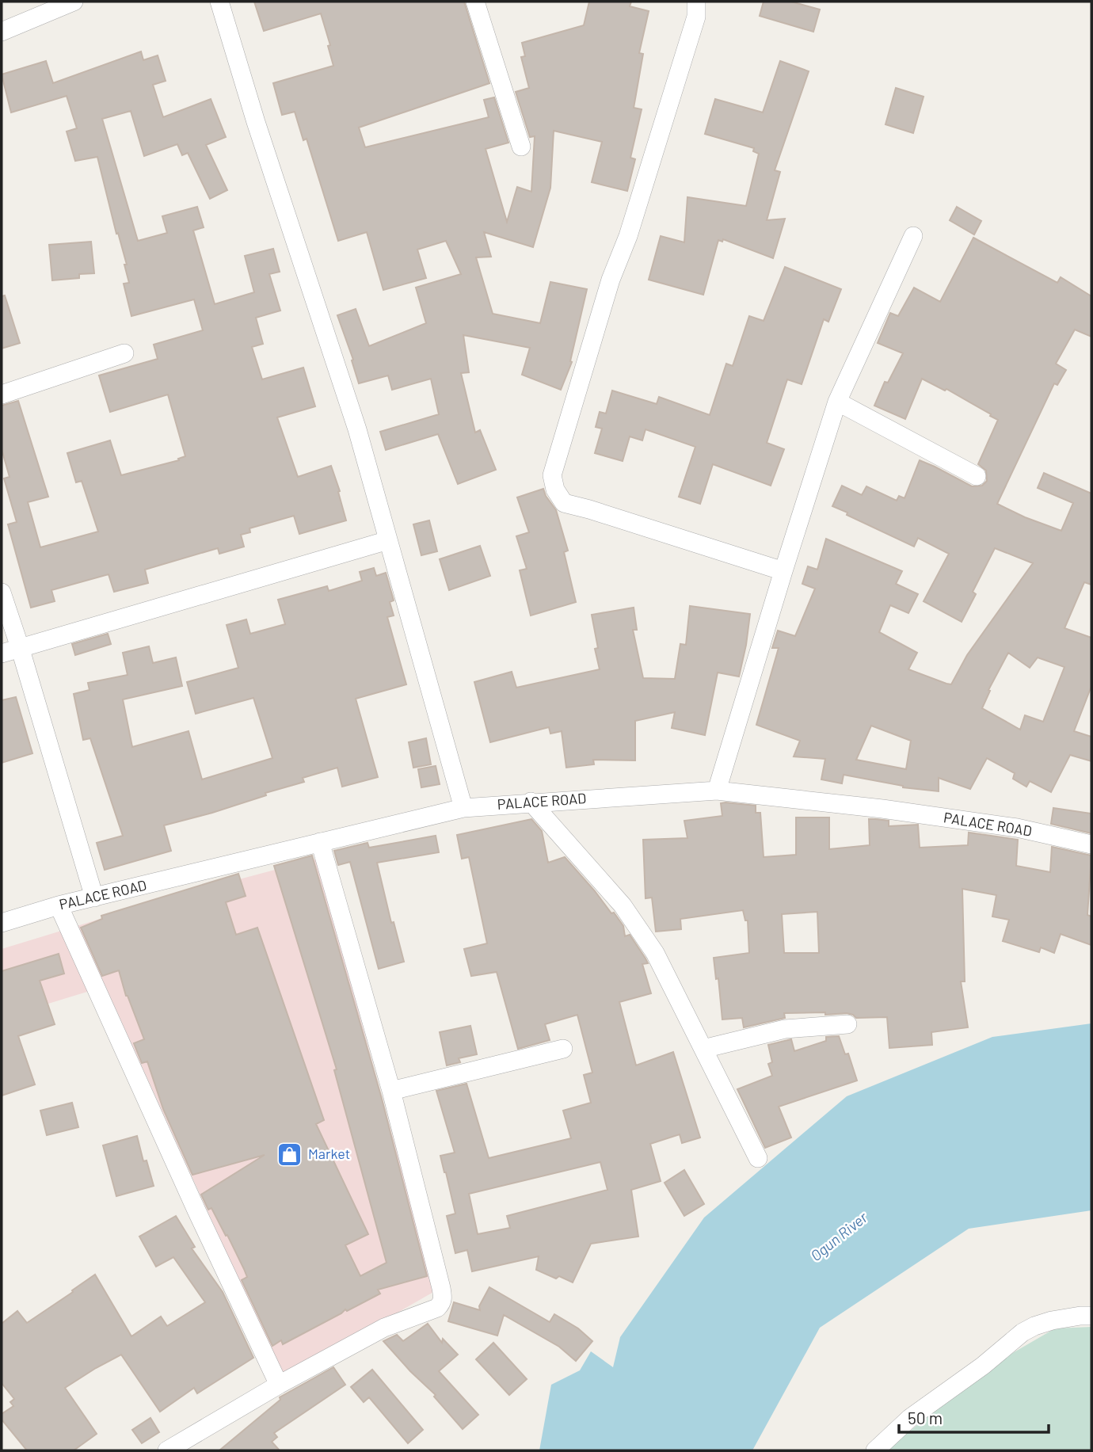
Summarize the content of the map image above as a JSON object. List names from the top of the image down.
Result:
{
  "streets": {
    "street": ["PALACE ROAD"]
  },
  "water": ["Ogun River"],
  "places": {
    "shop": ["Market"]
  },
  "scale_bar": "50 m"
}
